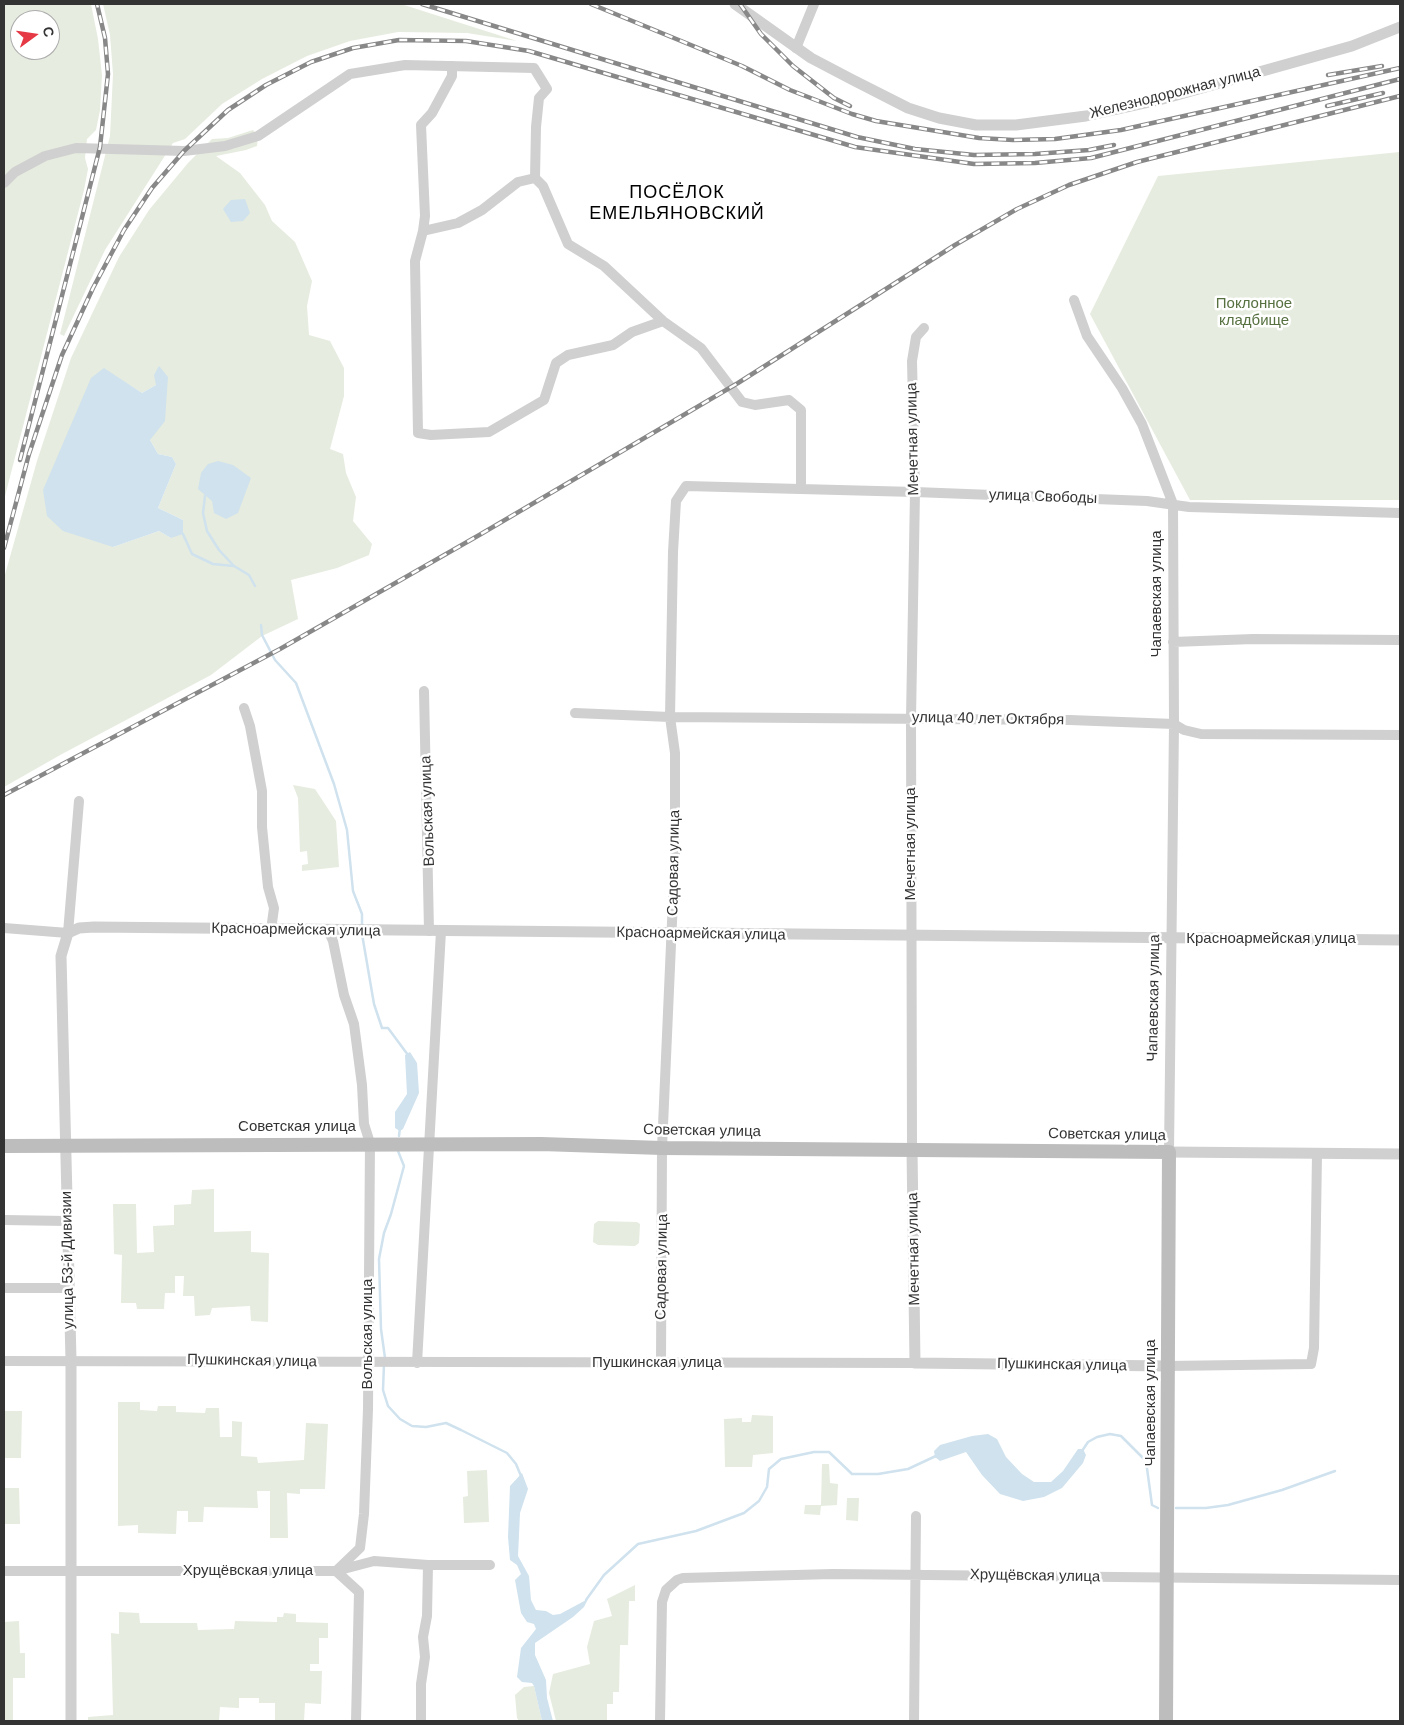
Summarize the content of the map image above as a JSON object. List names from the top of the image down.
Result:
{
  "streets": {
    "main road": ["Чапаевская улица", "Советская улица"],
    "street": [
      "Железнодорожная улица",
      "Мечетная улица",
      "улица Свободы",
      "улица 40 лет Октября",
      "Вольская улица",
      "Садовая улица",
      "Красноармейская улица",
      "улица 53-й Дивизии",
      "Пушкинская улица",
      "Хрущёвская улица"
    ]
  },
  "crossings": [
    ["Мечетная улица", "улица Свободы"],
    ["Мечетная улица", "улица 40 лет Октября"],
    ["Мечетная улица", "Красноармейская улица"],
    ["Мечетная улица", "Советская улица"],
    ["Мечетная улица", "Пушкинская улица"],
    ["улица Свободы", "Чапаевская улица"],
    ["улица Свободы", "Садовая улица"],
    ["Чапаевская улица", "улица 40 лет Октября"],
    ["Чапаевская улица", "Красноармейская улица"],
    ["Чапаевская улица", "Советская улица"],
    ["Чапаевская улица", "Пушкинская улица"],
    ["Чапаевская улица", "Хрущёвская улица"],
    ["улица 40 лет Октября", "Садовая улица"],
    ["Вольская улица", "Красноармейская улица"],
    ["Вольская улица", "Советская улица"],
    ["Вольская улица", "Пушкинская улица"],
    ["Вольская улица", "Хрущёвская улица"],
    ["Садовая улица", "Красноармейская улица"],
    ["Садовая улица", "Советская улица"],
    ["Садовая улица", "Пушкинская улица"],
    ["Красноармейская улица", "улица 53-й Дивизии"],
    ["Советская улица", "улица 53-й Дивизии"],
    ["Советская улица", "Пушкинская улица"],
    ["улица 53-й Дивизии", "Пушкинская улица"],
    ["улица 53-й Дивизии", "Хрущёвская улица"]
  ],
  "districts": ["ПОСЁЛОК ЕМЕЛЬЯНОВСКИЙ"],
  "parks": ["Поклонное кладбище"],
  "north": "right"
}
